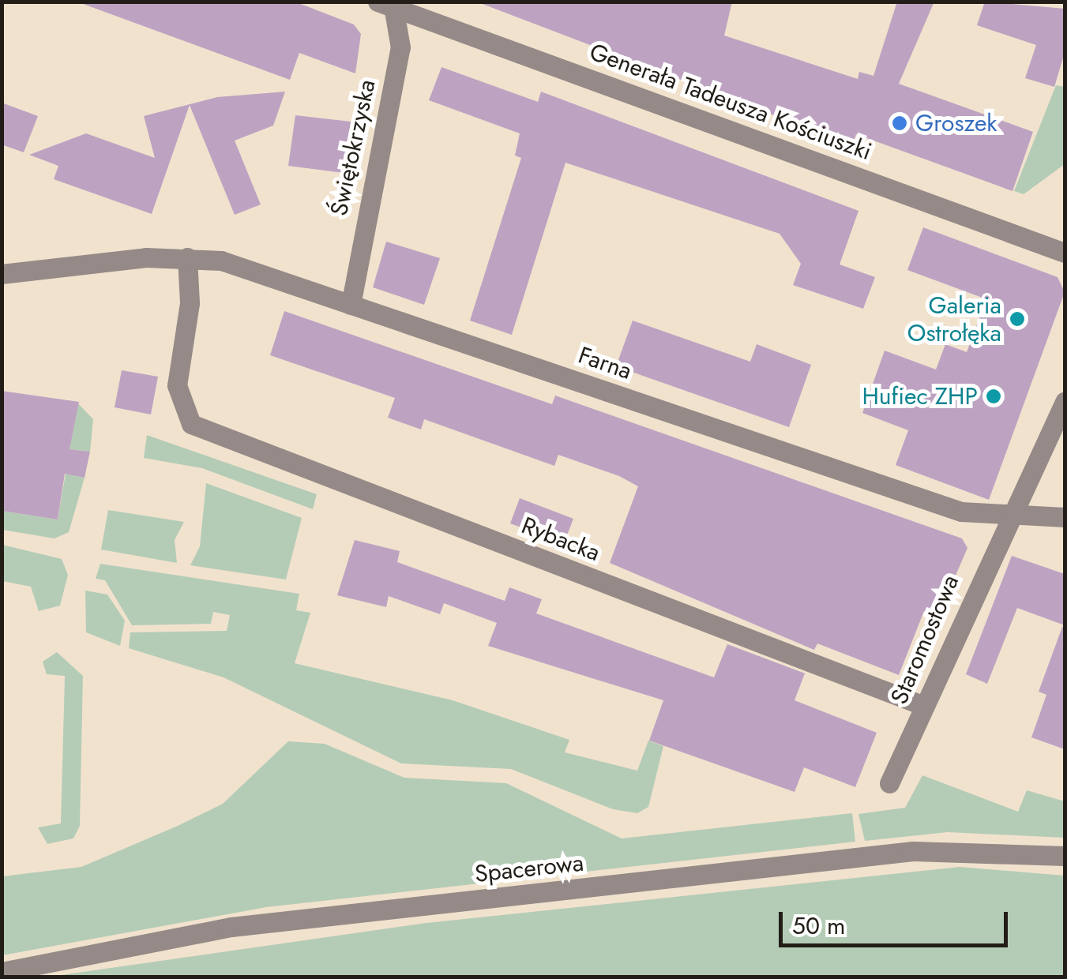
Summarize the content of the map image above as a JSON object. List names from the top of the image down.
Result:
{
  "streets": {
    "street": [
      "Generała Tadeusza Kościuszki",
      "Świętokrzyska",
      "Farna",
      "Rybacka",
      "Staromostowa",
      "Spacerowa"
    ]
  },
  "crossings": [
    ["Generała Tadeusza Kościuszki", "Świętokrzyska"],
    ["Świętokrzyska", "Farna"],
    ["Farna", "Rybacka"],
    ["Farna", "Staromostowa"],
    ["Rybacka", "Staromostowa"]
  ],
  "places": ["Groszek", "Galeria Ostrołęka", "Hufiec ZHP"],
  "scale_bar": "50 m"
}
